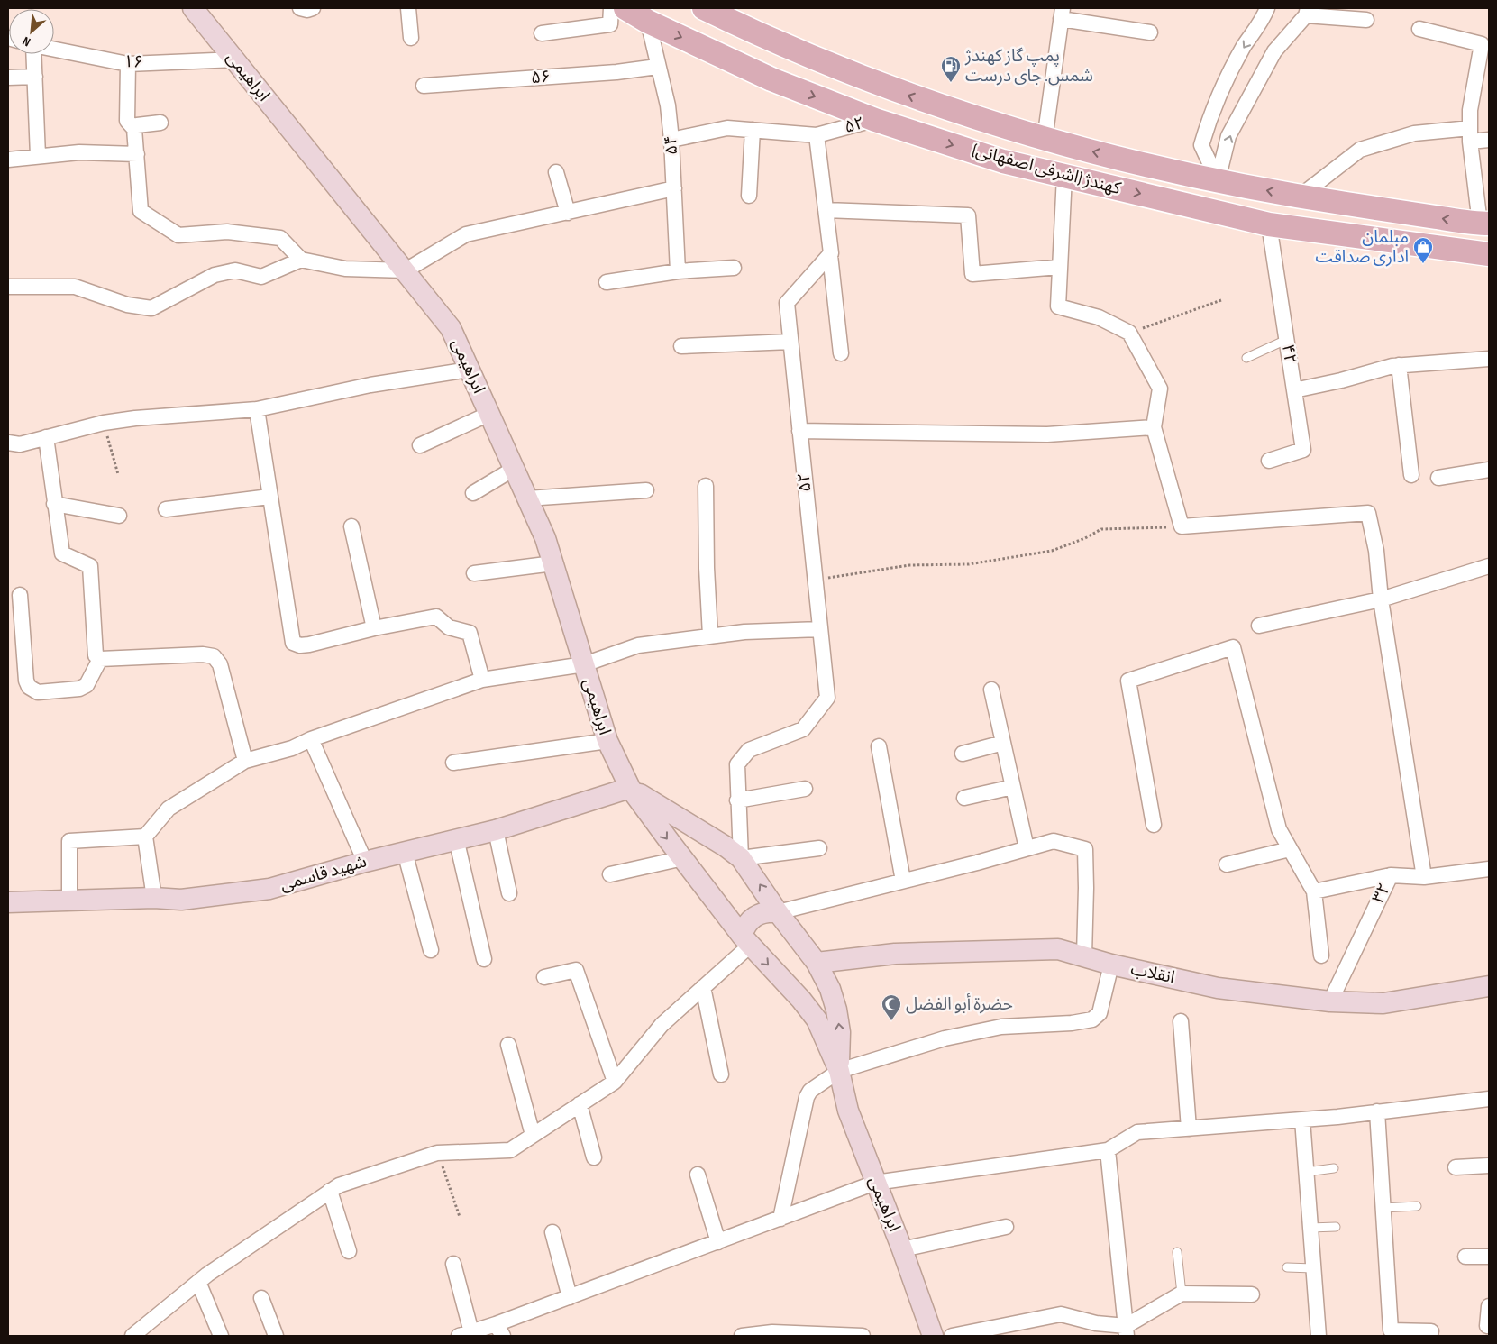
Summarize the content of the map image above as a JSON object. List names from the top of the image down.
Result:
{
  "streets": {
    "main road": [
      "ابراهیمی",
      "کهندژ (اشرفی اصفهانی)",
      "شهید قاسمی",
      "انقلاب"
    ],
    "street": [
      "۱۶",
      "۵۶",
      "۵۲",
      "۵۴",
      "۴۲",
      "۳۲"
    ]
  },
  "crossings": [
    ["۱۶", "ابراهیمی"],
    ["ابراهیمی", "شهید قاسمی"],
    ["۵۶", "۵۴"],
    ["۵۲", "۵۴"],
    ["۵۲", "کهندژ (اشرفی اصفهانی)"],
    ["۵۴", "کهندژ (اشرفی اصفهانی)"],
    ["کهندژ (اشرفی اصفهانی)", "۴۲"],
    ["۳۲", "انقلاب"]
  ],
  "places": {
    "fuel station": ["پمپ گاز کهندژ شمس. جای درست"],
    "shop": ["مبلمان اداری صداقت"],
    "mosque": ["حضرة أبو الفضل"]
  },
  "north": "bottom left"
}
